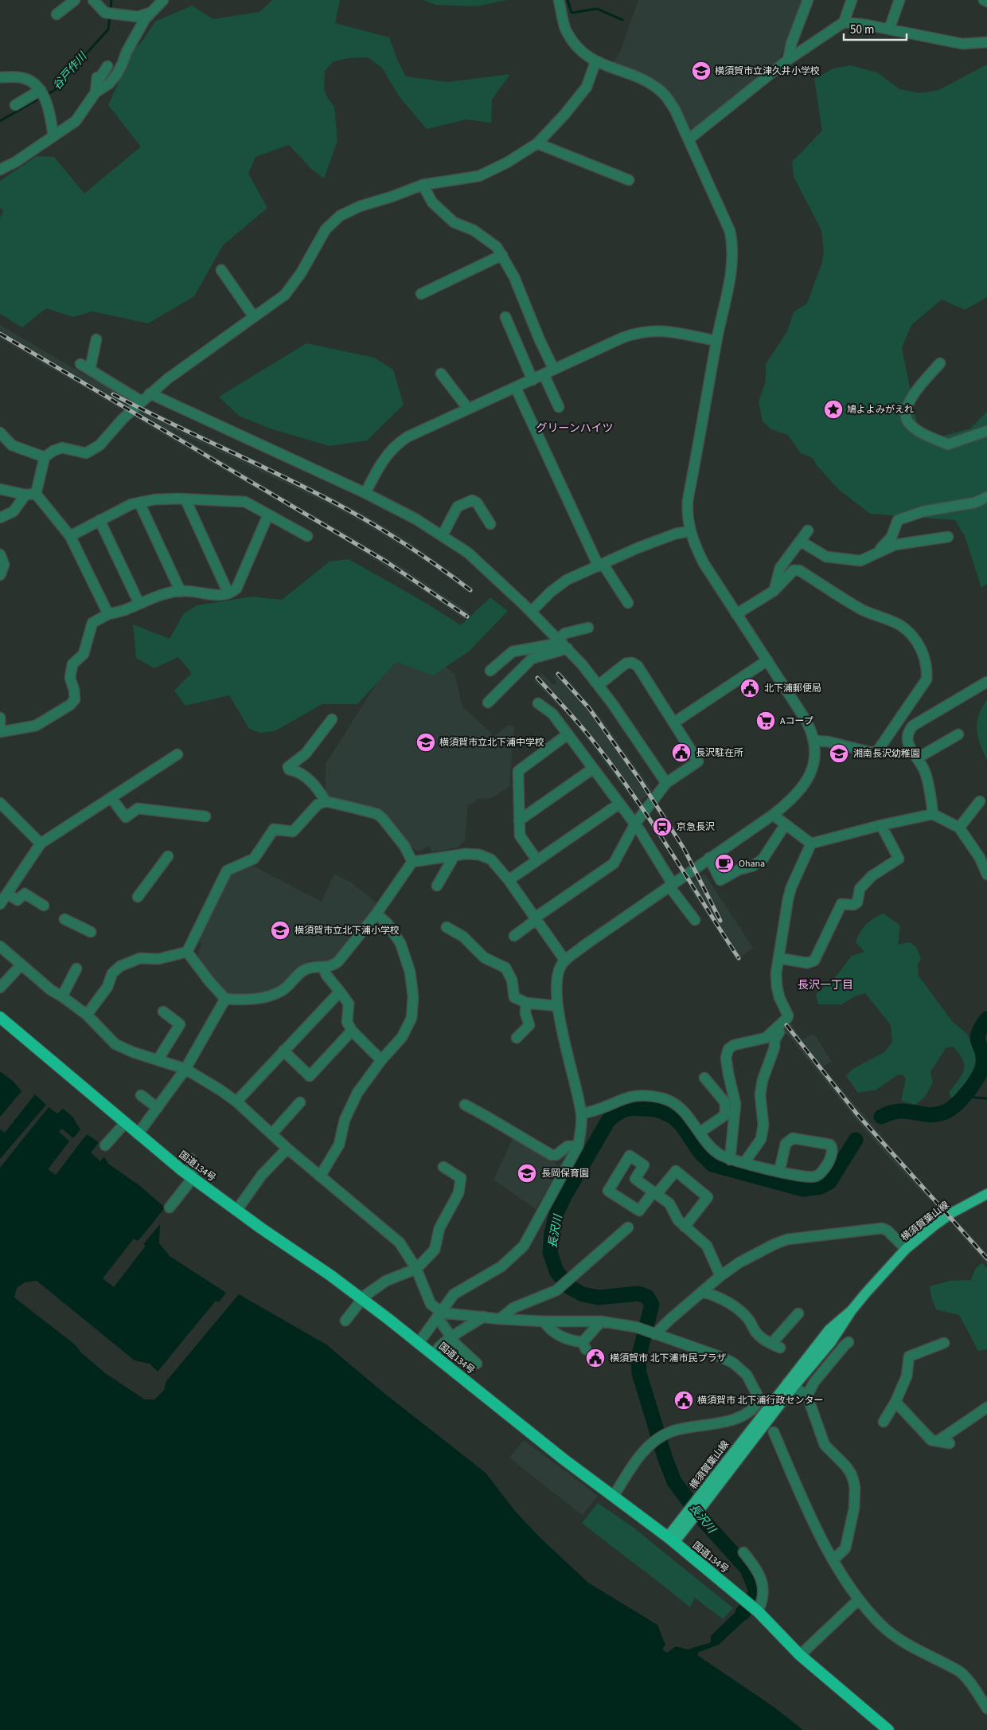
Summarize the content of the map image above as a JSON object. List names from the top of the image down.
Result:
{
  "streets": {
    "highway": ["国道134号"],
    "main road": ["横須賀葉山線"]
  },
  "crossings": [
    ["国道134号", "横須賀葉山線"]
  ],
  "districts": ["グリーンハイツ", "長沢一丁目"],
  "water": ["谷戸作川", "長沢川"],
  "places": {
    "school or university": [
      "横須賀市立津久井小学校",
      "横須賀市立北下浦中学校",
      "湘南長沢幼稚園",
      "横須賀市立北下浦小学校",
      "長岡保育園"
    ],
    "place": ["鳩よよみがえれ"],
    "public building": [
      "北下浦郵便局",
      "長沢駐在所",
      "横須賀市 北下浦市民プラザ",
      "横須賀市 北下浦行政センター"
    ],
    "supermarket": ["Aコープ"],
    "station": ["京急長沢"],
    "cafe": ["Ohana"]
  },
  "scale_bar": "50 m"
}
